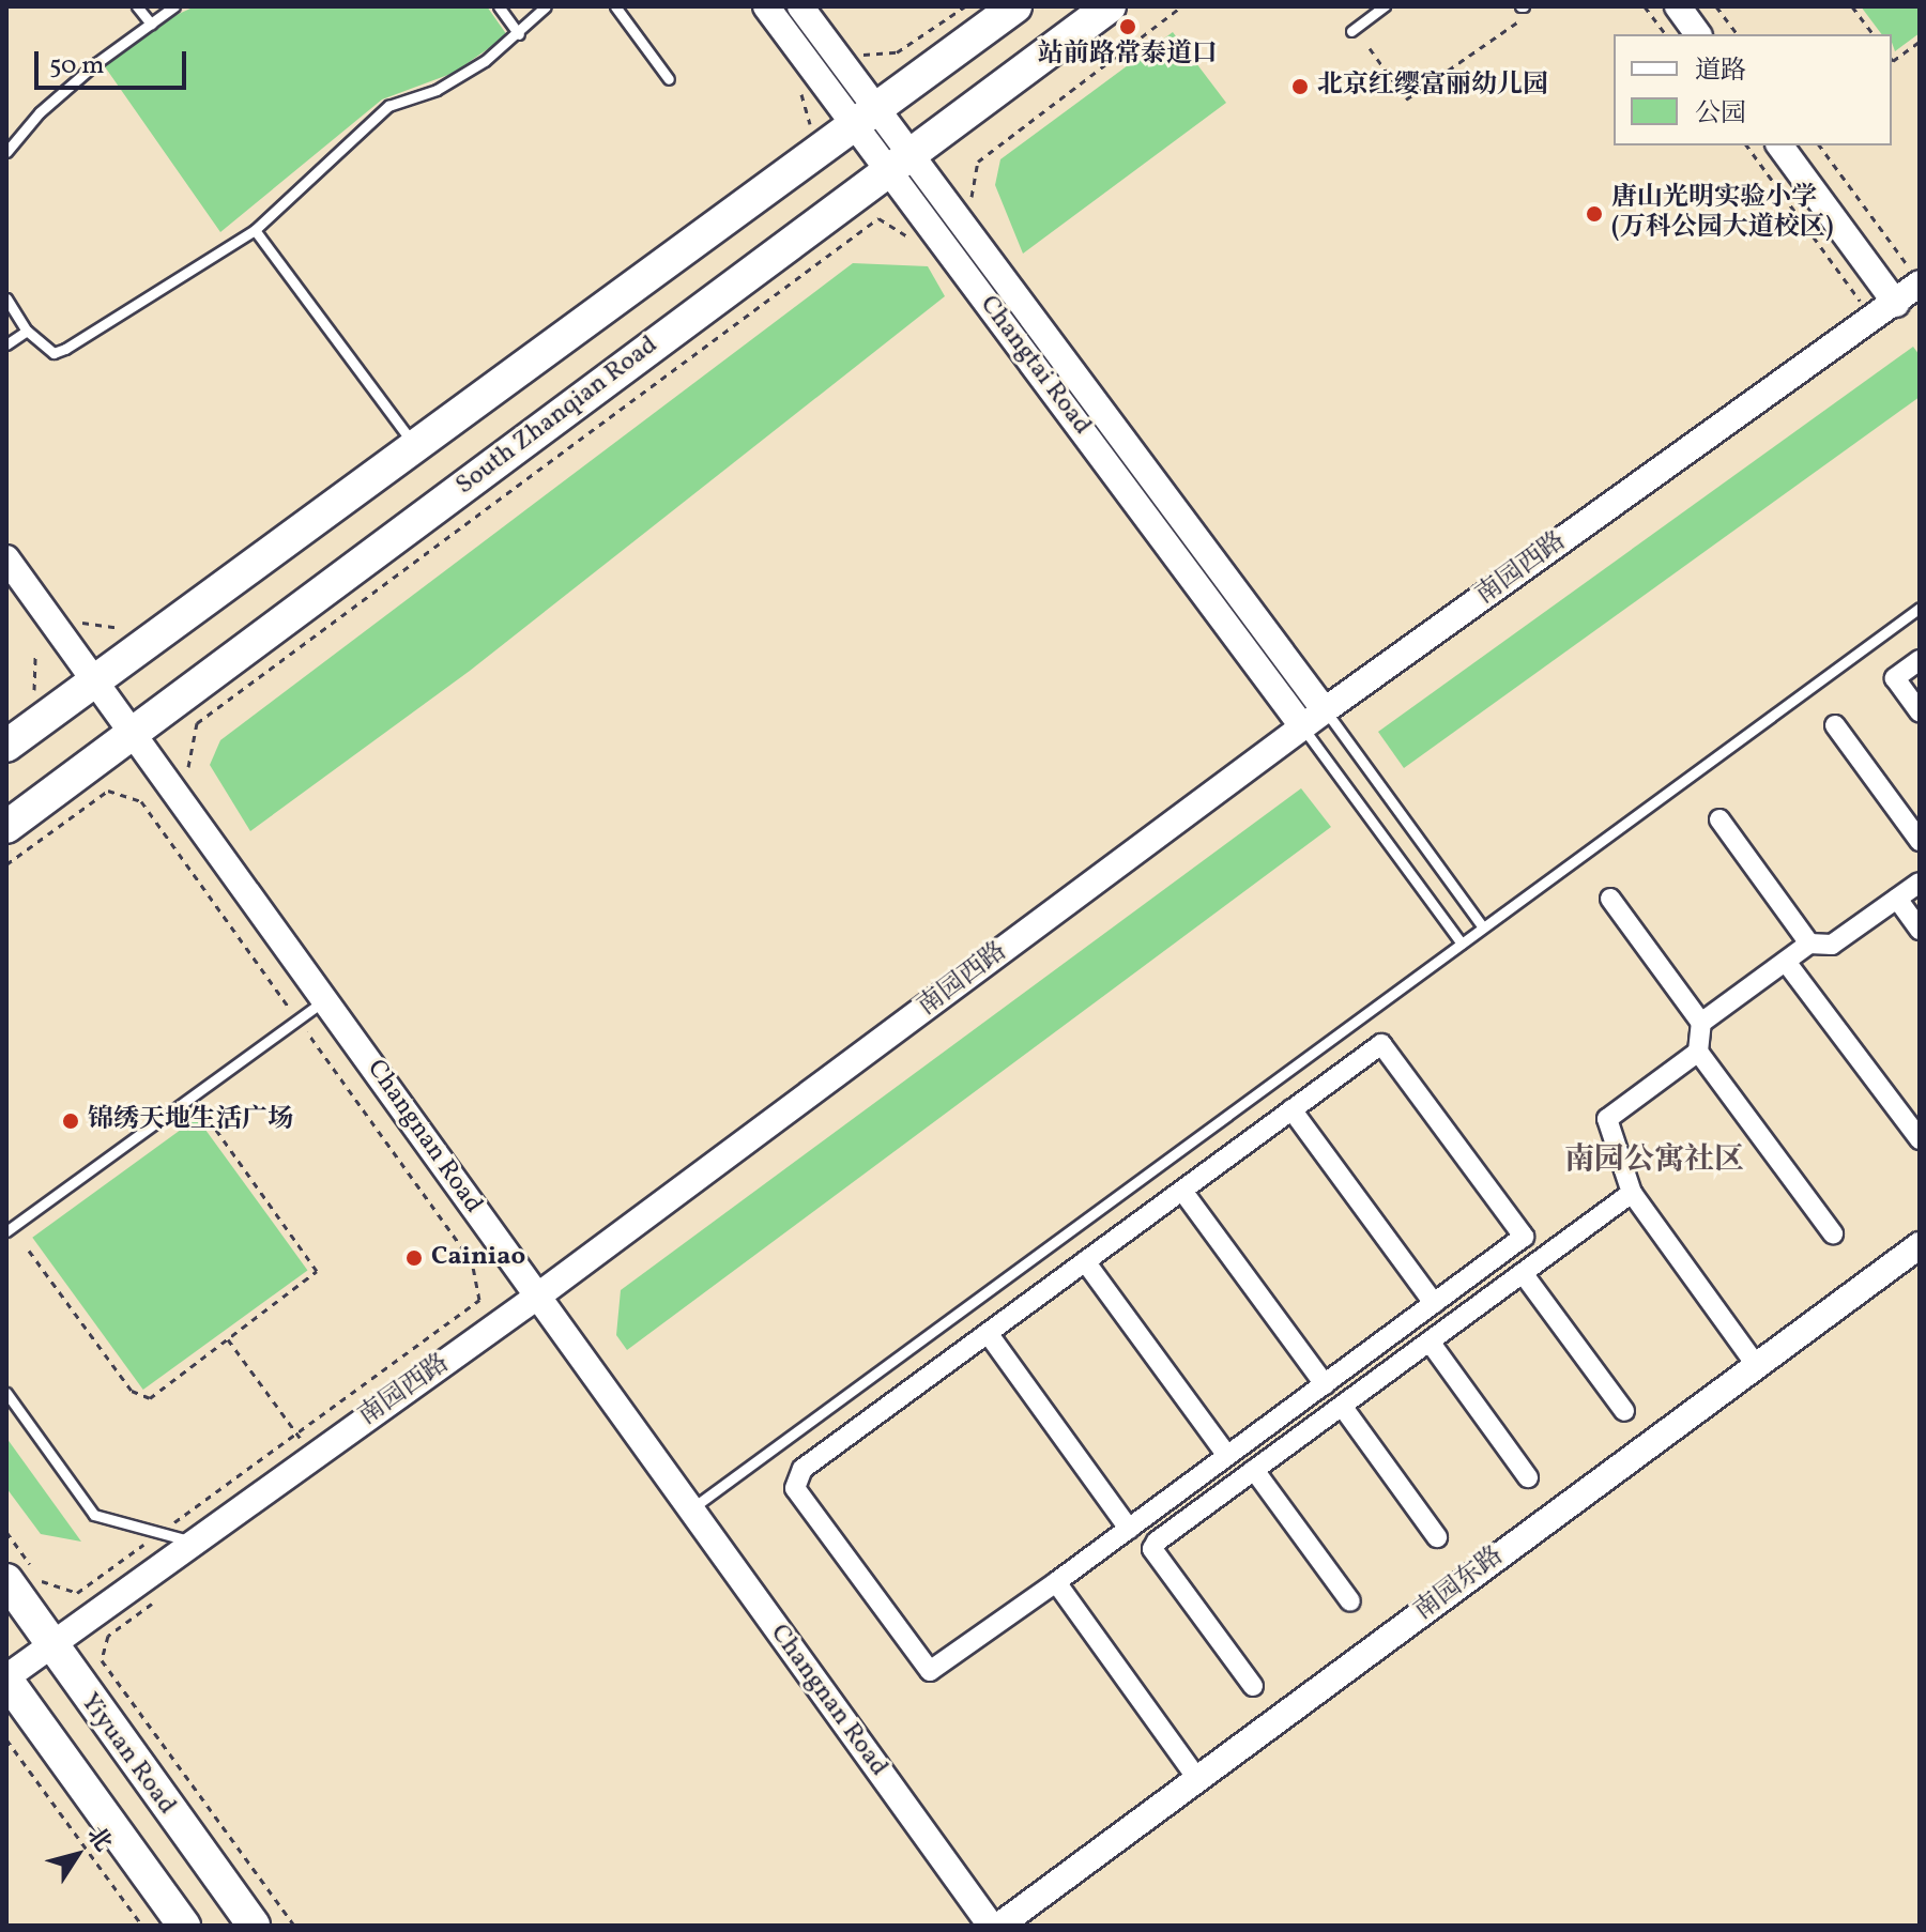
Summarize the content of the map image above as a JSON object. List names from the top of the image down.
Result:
{
  "streets": {
    "main road": ["South Zhanqian Road", "Yiyuan Road"],
    "street": [
      "Changtai Road",
      "南园西路",
      "Changnan Road",
      "南园东路"
    ]
  },
  "crossings": [
    ["Changtai Road", "South Zhanqian Road"],
    ["Changtai Road", "南园西路"],
    ["South Zhanqian Road", "Changnan Road"],
    ["南园西路", "Changnan Road"],
    ["南园西路", "Yiyuan Road"]
  ],
  "districts": ["南园公寓社区"],
  "places": [
    "站前路常泰道口",
    "北京红缨富丽幼儿园",
    "唐山光明实验小学 (万科公园大道校区)",
    "锦绣天地生活广场",
    "Cainiao"
  ],
  "legend": ["道路", "公园"],
  "scale_bar": "50 m",
  "north": "top right"
}
